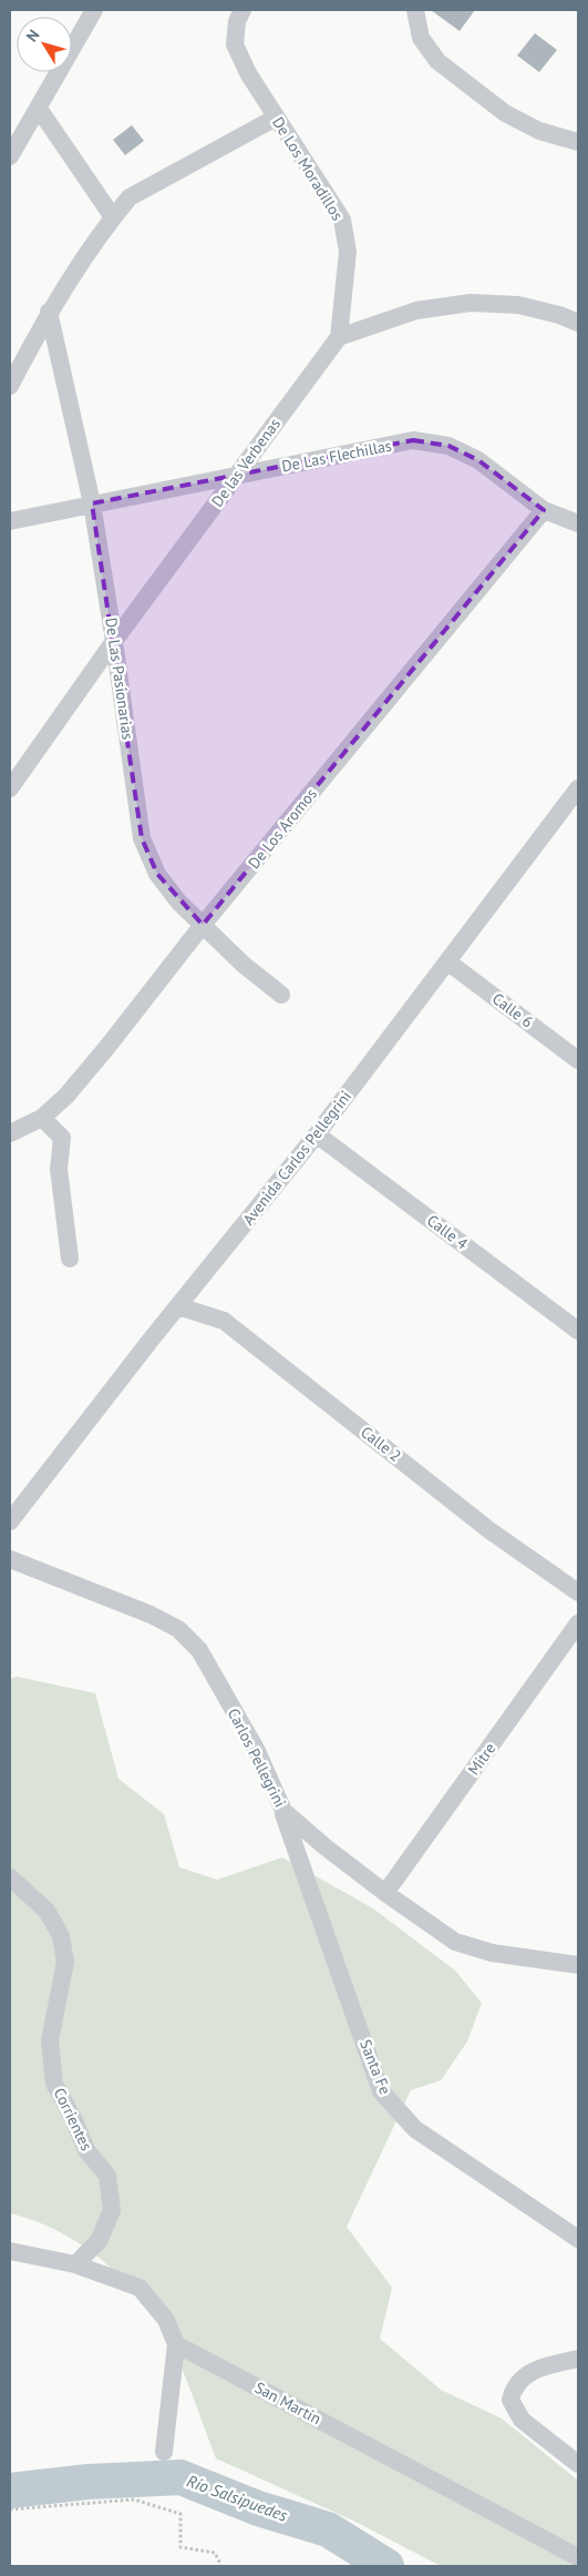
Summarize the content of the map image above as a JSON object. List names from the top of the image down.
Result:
{
  "streets": {
    "street": [
      "De Los Moradillos",
      "De Las Flechillas",
      "De las Verbenas",
      "De Las Pasionarias",
      "De Los Aromos",
      "Calle 6",
      "Avenida Carlos Pellegrini",
      "Calle 4",
      "Calle 2",
      "Carlos Pellegrini",
      "Mitre",
      "Santa Fe",
      "Corrientes",
      "San Martín"
    ]
  },
  "crossings": [
    ["De Los Moradillos", "De las Verbenas"],
    ["De Las Flechillas", "De las Verbenas"],
    ["De Las Flechillas", "De Las Pasionarias"],
    ["De Las Flechillas", "De Los Aromos"],
    ["De las Verbenas", "De Las Pasionarias"],
    ["De Las Pasionarias", "De Los Aromos"],
    ["Calle 6", "Avenida Carlos Pellegrini"],
    ["Avenida Carlos Pellegrini", "Calle 4"],
    ["Avenida Carlos Pellegrini", "Calle 2"],
    ["Carlos Pellegrini", "Mitre"],
    ["Carlos Pellegrini", "Santa Fe"]
  ],
  "water": ["Río Salsipuedes"],
  "north": "top left"
}
